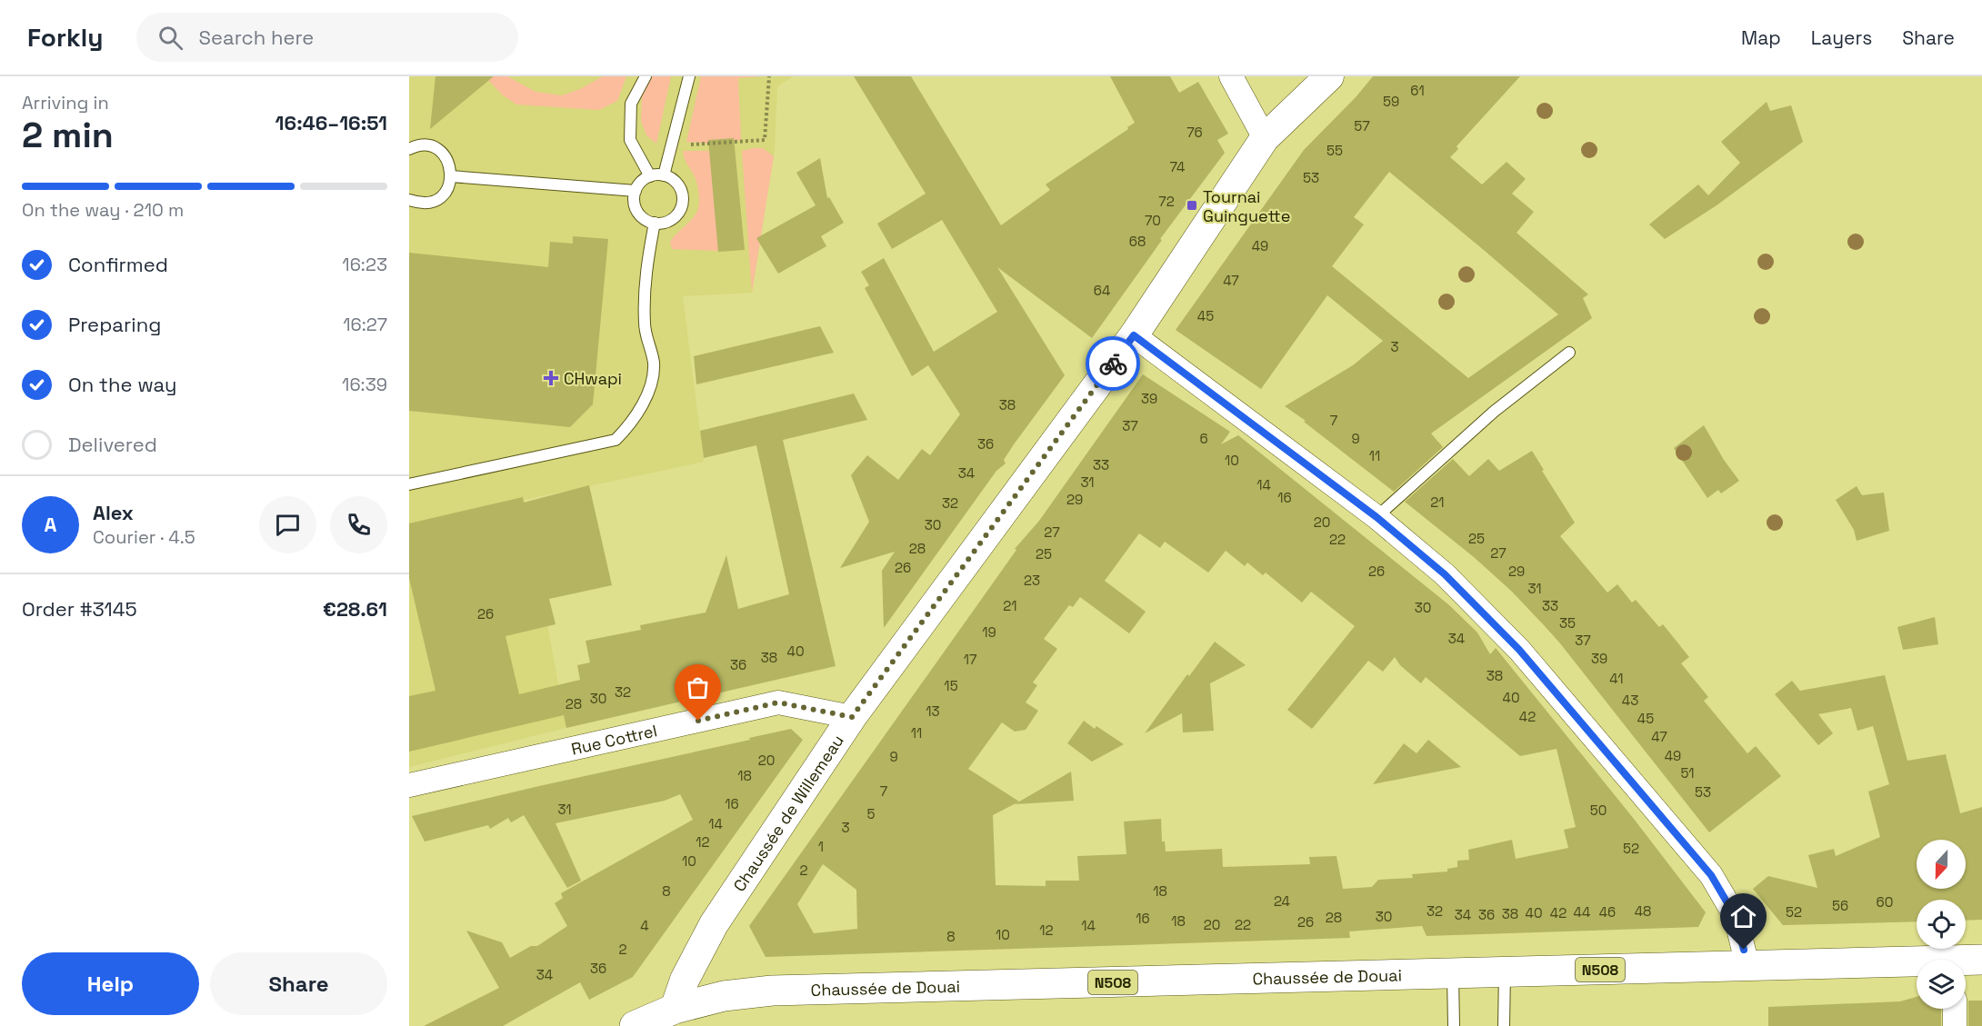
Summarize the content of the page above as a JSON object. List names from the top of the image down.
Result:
{
  "streets": {
    "main road": ["N508", "Chaussée de Douai"],
    "street": ["Rue Cottrel", "Chaussée de Willemeau"]
  },
  "crossings": [
    ["Rue Cottrel", "Chaussée de Willemeau"],
    ["Chaussée de Willemeau", "Chaussée de Douai"]
  ],
  "places": {
    "transit": ["Tournai Guinguette"],
    "health": ["CHwapi"]
  },
  "house_numbers": [
    "61",
    "59",
    "57",
    "76",
    "55",
    "74",
    "53",
    "72",
    "70",
    "68",
    "49",
    "47",
    "64",
    "45",
    "3",
    "39",
    "38",
    "7",
    "37",
    "6",
    "9",
    "36",
    "11",
    "10",
    "33",
    "34",
    "31",
    "14",
    "16",
    "29",
    "21",
    "32",
    "20",
    "30",
    "27",
    "25",
    "22",
    "28",
    "27",
    "25",
    "26",
    "26",
    "29",
    "23",
    "31",
    "21",
    "33",
    "30",
    "26",
    "35",
    "19",
    "34",
    "37",
    "40",
    "38",
    "39",
    "17",
    "36",
    "38",
    "41",
    "15",
    "32",
    "40",
    "30",
    "43",
    "28",
    "13",
    "42",
    "45",
    "11",
    "47",
    "49",
    "9",
    "20",
    "51",
    "18",
    "7",
    "53",
    "16",
    "31",
    "50",
    "5",
    "14",
    "3",
    "12",
    "1",
    "52",
    "10",
    "2",
    "8",
    "18",
    "24",
    "60",
    "56",
    "32",
    "48",
    "44",
    "46",
    "52",
    "40",
    "42",
    "38",
    "34",
    "36",
    "30",
    "28",
    "16",
    "18",
    "26",
    "20",
    "22",
    "4",
    "14",
    "12",
    "10",
    "8",
    "2",
    "36",
    "34"
  ],
  "north": "bottom",
  "page": {
    "header": "Forkly",
    "search": "Search here",
    "nav": ["Map", "Layers", "Share"],
    "heading": ["2 min", "Arriving in", "16:46–16:51"],
    "panel": [
      "Alex",
      "Courier · 4.5",
      "Order #3145",
      "€28.61"
    ],
    "bar": "On the way · 210 m",
    "list": [
      ["Confirmed", "16:23"],
      ["Preparing", "16:27"],
      ["On the way", "16:39"],
      "Delivered"
    ],
    "round": "A",
    "buttons": ["Help", "Share"]
  }
}
